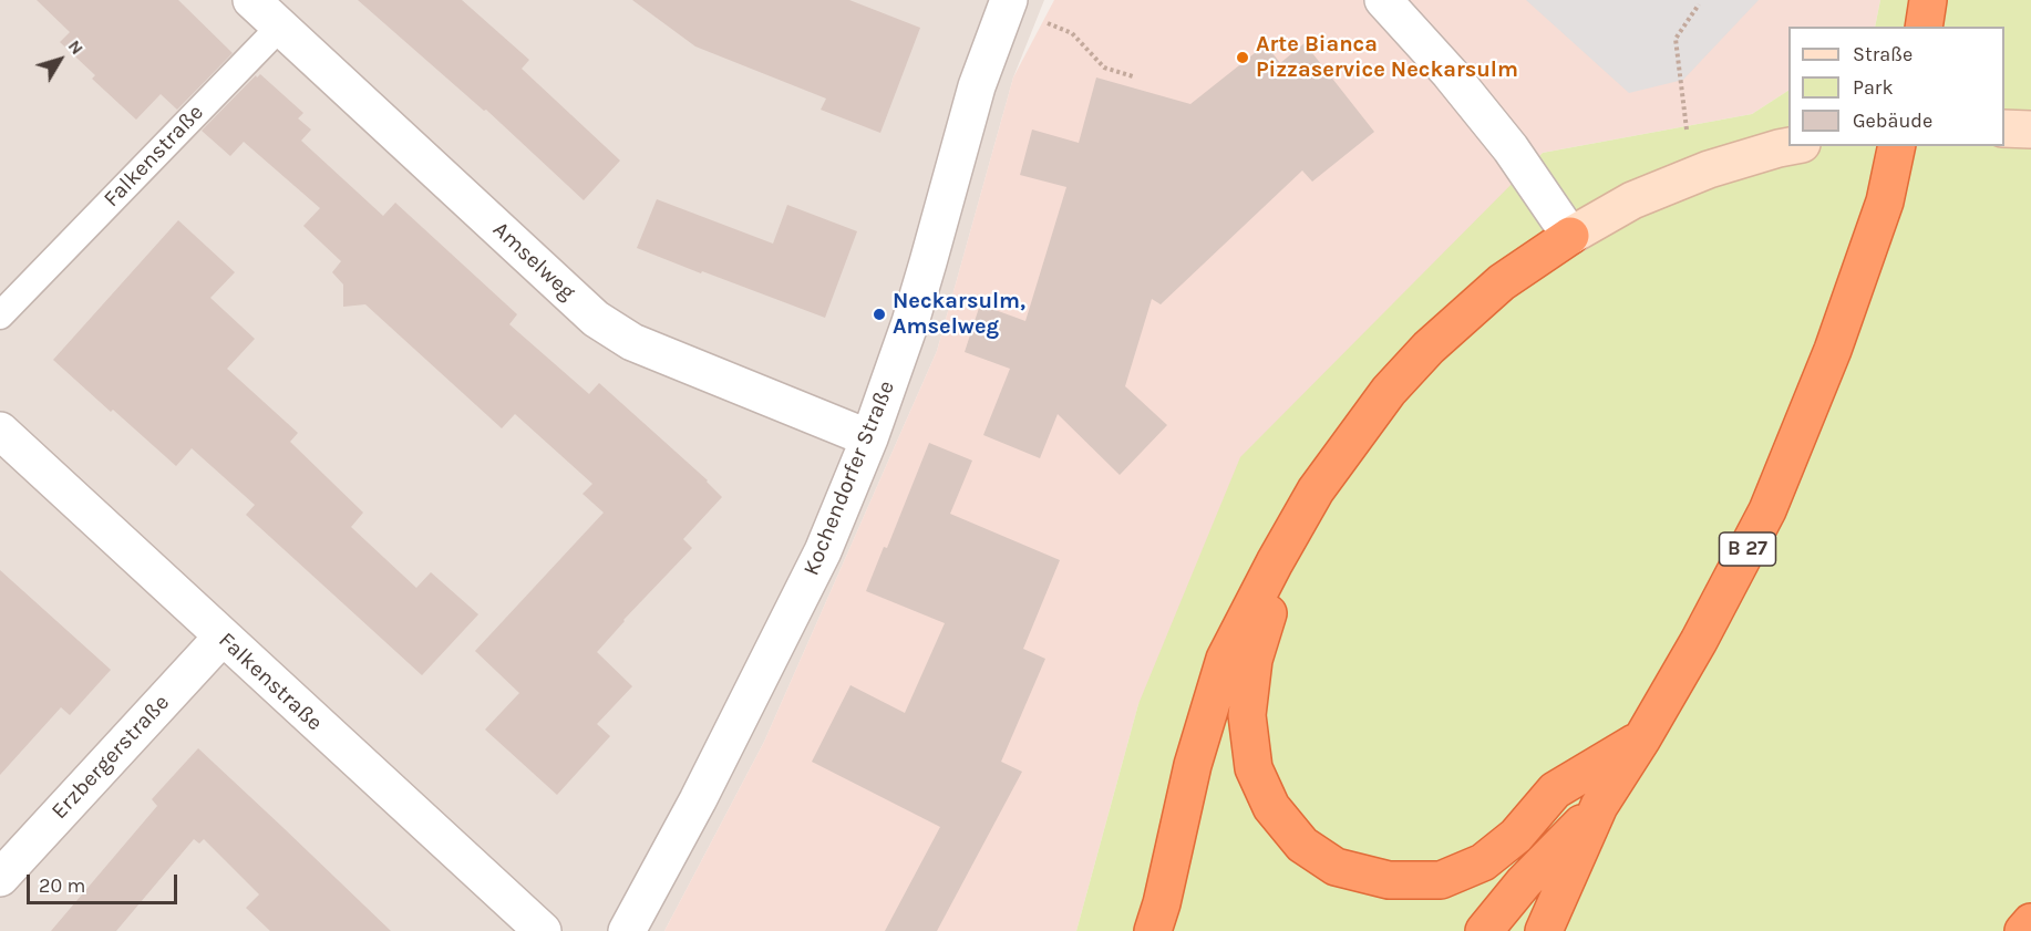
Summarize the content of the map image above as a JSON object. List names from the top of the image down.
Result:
{
  "streets": {
    "highway": ["B 27"],
    "street": [
      "Falkenstraße",
      "Amselweg",
      "Kochendorfer Straße",
      "Erzbergerstraße"
    ]
  },
  "crossings": [
    ["Falkenstraße", "Amselweg"],
    ["Falkenstraße", "Erzbergerstraße"],
    ["Amselweg", "Kochendorfer Straße"]
  ],
  "places": ["Arte Bianca Pizzaservice Neckarsulm", "Neckarsulm, Amselweg"],
  "legend": ["Straße", "Park", "Gebäude"],
  "scale_bar": "20 m",
  "north": "top right"
}
